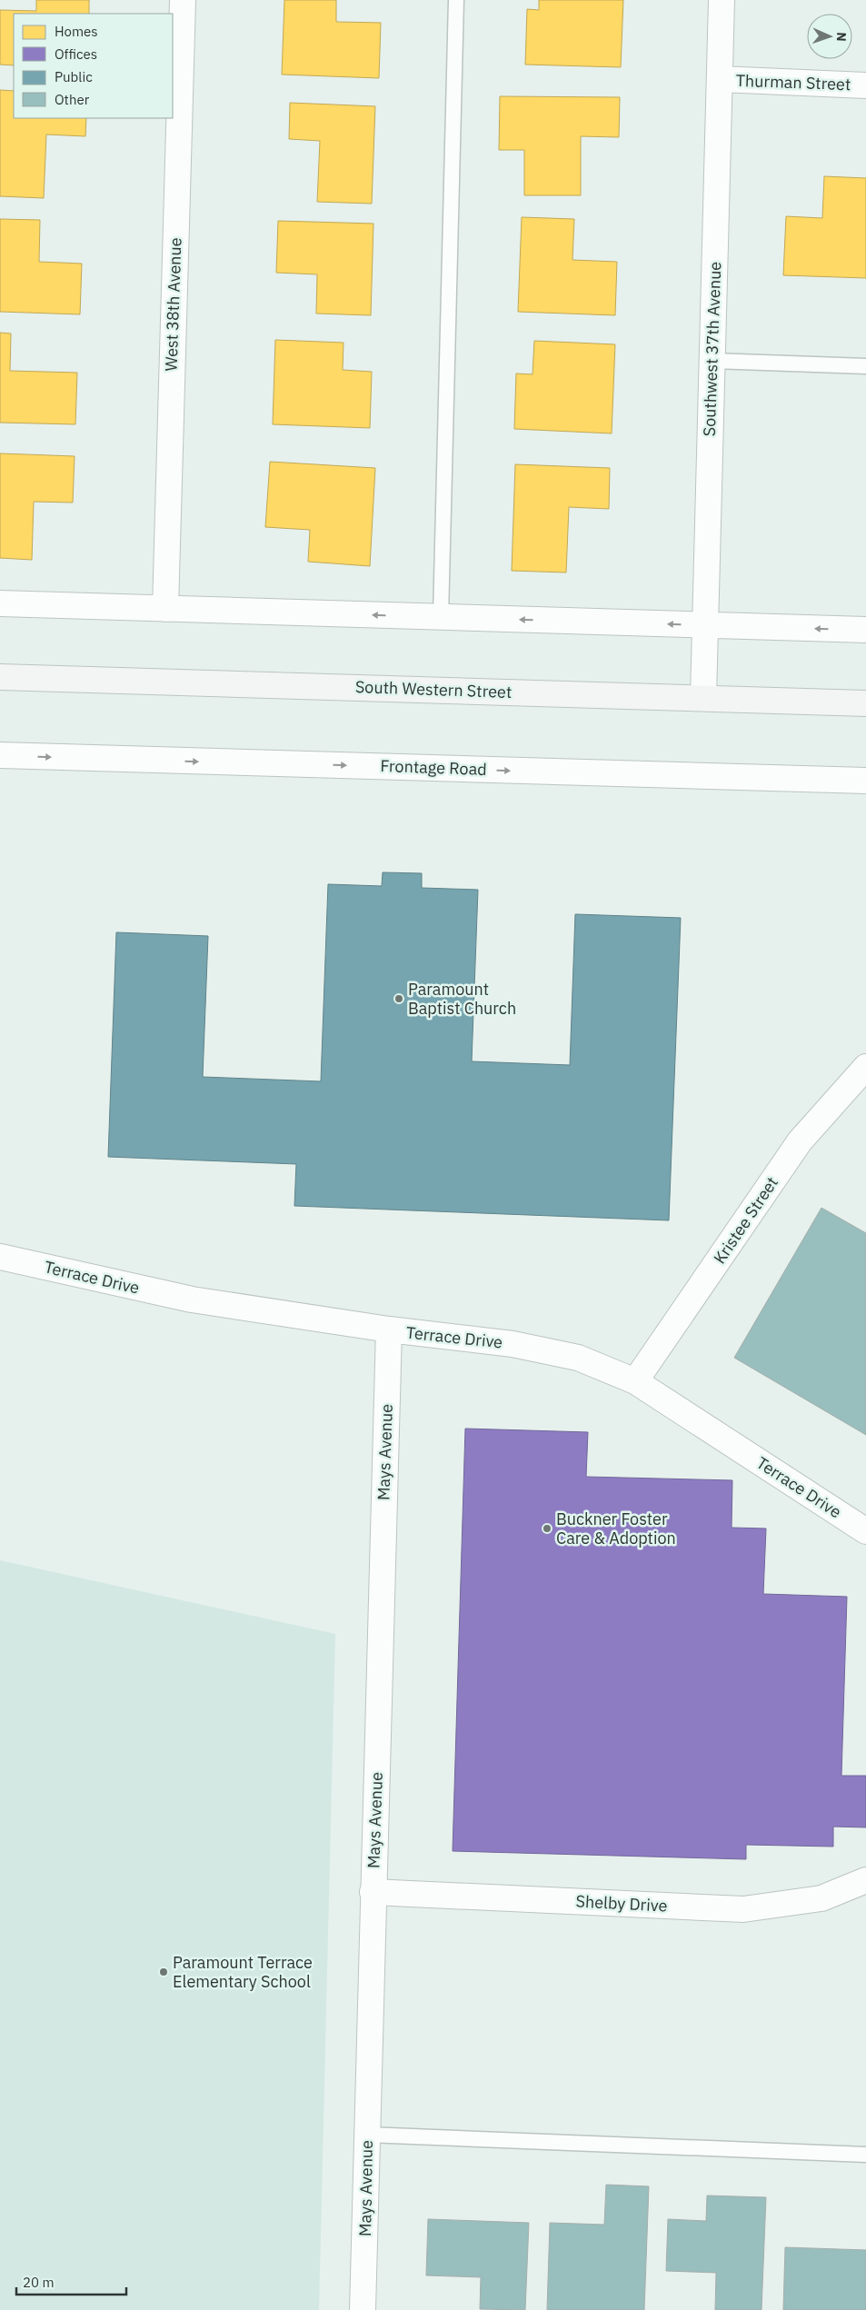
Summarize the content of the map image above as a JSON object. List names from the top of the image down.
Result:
{
  "streets": {
    "main road": ["South Western Street"],
    "street": [
      "Thurman Street",
      "West 38th Avenue",
      "Southwest 37th Avenue",
      "Frontage Road",
      "Kristee Street",
      "Terrace Drive",
      "Mays Avenue",
      "Shelby Drive"
    ]
  },
  "crossings": [
    ["Thurman Street", "Southwest 37th Avenue"],
    ["Southwest 37th Avenue", "South Western Street"],
    ["Kristee Street", "Terrace Drive"],
    ["Terrace Drive", "Mays Avenue"],
    ["Mays Avenue", "Shelby Drive"]
  ],
  "places": ["Paramount Baptist Church", "Buckner Foster Care & Adoption", "Paramount Terrace Elementary School"],
  "legend": [
    "Homes",
    "Offices",
    "Public",
    "Other"
  ],
  "scale_bar": "20 m",
  "north": "right"
}
